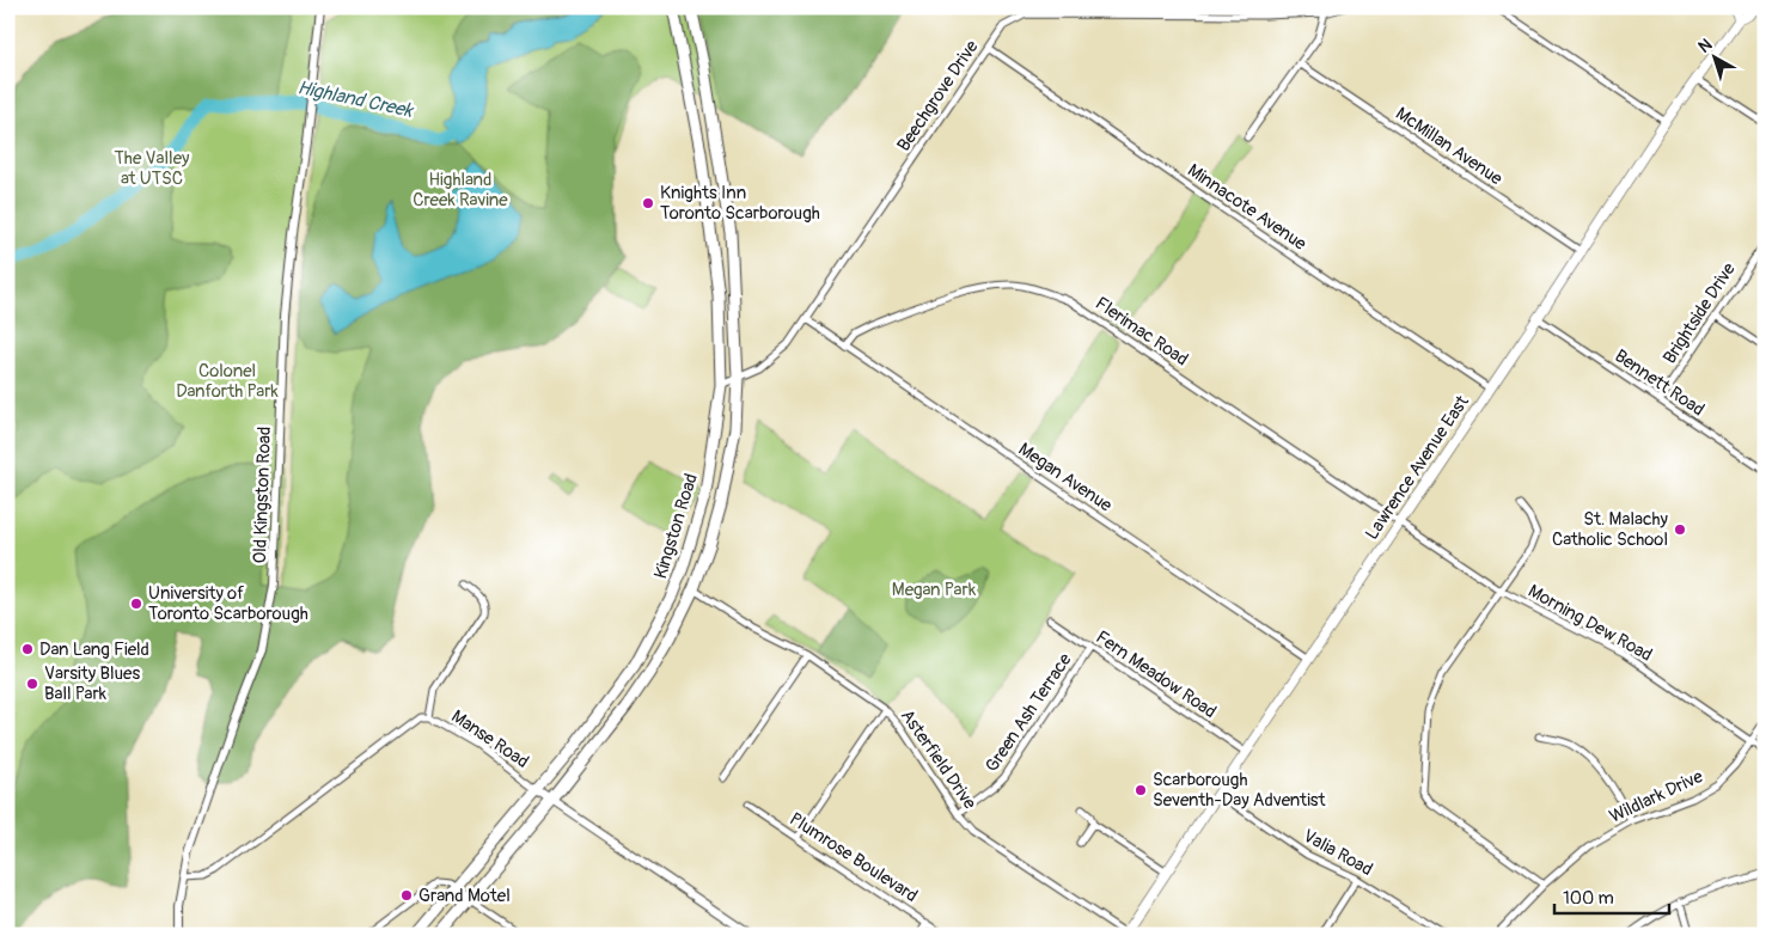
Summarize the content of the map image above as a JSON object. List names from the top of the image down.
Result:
{
  "streets": {
    "main road": ["Lawrence Avenue East", "Kingston Road"],
    "street": [
      "Beechgrove Drive",
      "McMillan Avenue",
      "Minnacote Avenue",
      "Brightside Drive",
      "Flerimac Road",
      "Bennett Road",
      "Megan Avenue",
      "Old Kingston Road",
      "Morning Dew Road",
      "Fern Meadow Road",
      "Green Ash Terrace",
      "Manse Road",
      "Asterfield Drive",
      "Wildlark Drive",
      "Valia Road",
      "Plumrose Boulevard"
    ]
  },
  "crossings": [
    ["Beechgrove Drive", "Minnacote Avenue"],
    ["Beechgrove Drive", "Megan Avenue"],
    ["Beechgrove Drive", "Kingston Road"],
    ["McMillan Avenue", "Lawrence Avenue East"],
    ["Minnacote Avenue", "Lawrence Avenue East"],
    ["Brightside Drive", "Bennett Road"],
    ["Flerimac Road", "Lawrence Avenue East"],
    ["Flerimac Road", "Megan Avenue"],
    ["Flerimac Road", "Morning Dew Road"],
    ["Bennett Road", "Lawrence Avenue East"],
    ["Lawrence Avenue East", "Megan Avenue"],
    ["Lawrence Avenue East", "Morning Dew Road"],
    ["Lawrence Avenue East", "Fern Meadow Road"],
    ["Lawrence Avenue East", "Asterfield Drive"],
    ["Lawrence Avenue East", "Valia Road"],
    ["Old Kingston Road", "Manse Road"],
    ["Kingston Road", "Manse Road"],
    ["Kingston Road", "Asterfield Drive"],
    ["Morning Dew Road", "Wildlark Drive"],
    ["Fern Meadow Road", "Green Ash Terrace"],
    ["Green Ash Terrace", "Asterfield Drive"]
  ],
  "water": ["Highland Creek"],
  "parks": [
    "The Valley at UTSC",
    "Highland Creek Ravine",
    "Colonel Danforth Park",
    "Megan Park"
  ],
  "places": [
    "Knights Inn Toronto Scarborough",
    "St. Malachy Catholic School",
    "University of Toronto Scarborough",
    "Dan Lang Field",
    "Varsity Blues Ball Park",
    "Scarborough Seventh-Day Adventist",
    "Grand Motel"
  ],
  "scale_bar": "100 m",
  "north": "top left"
}
